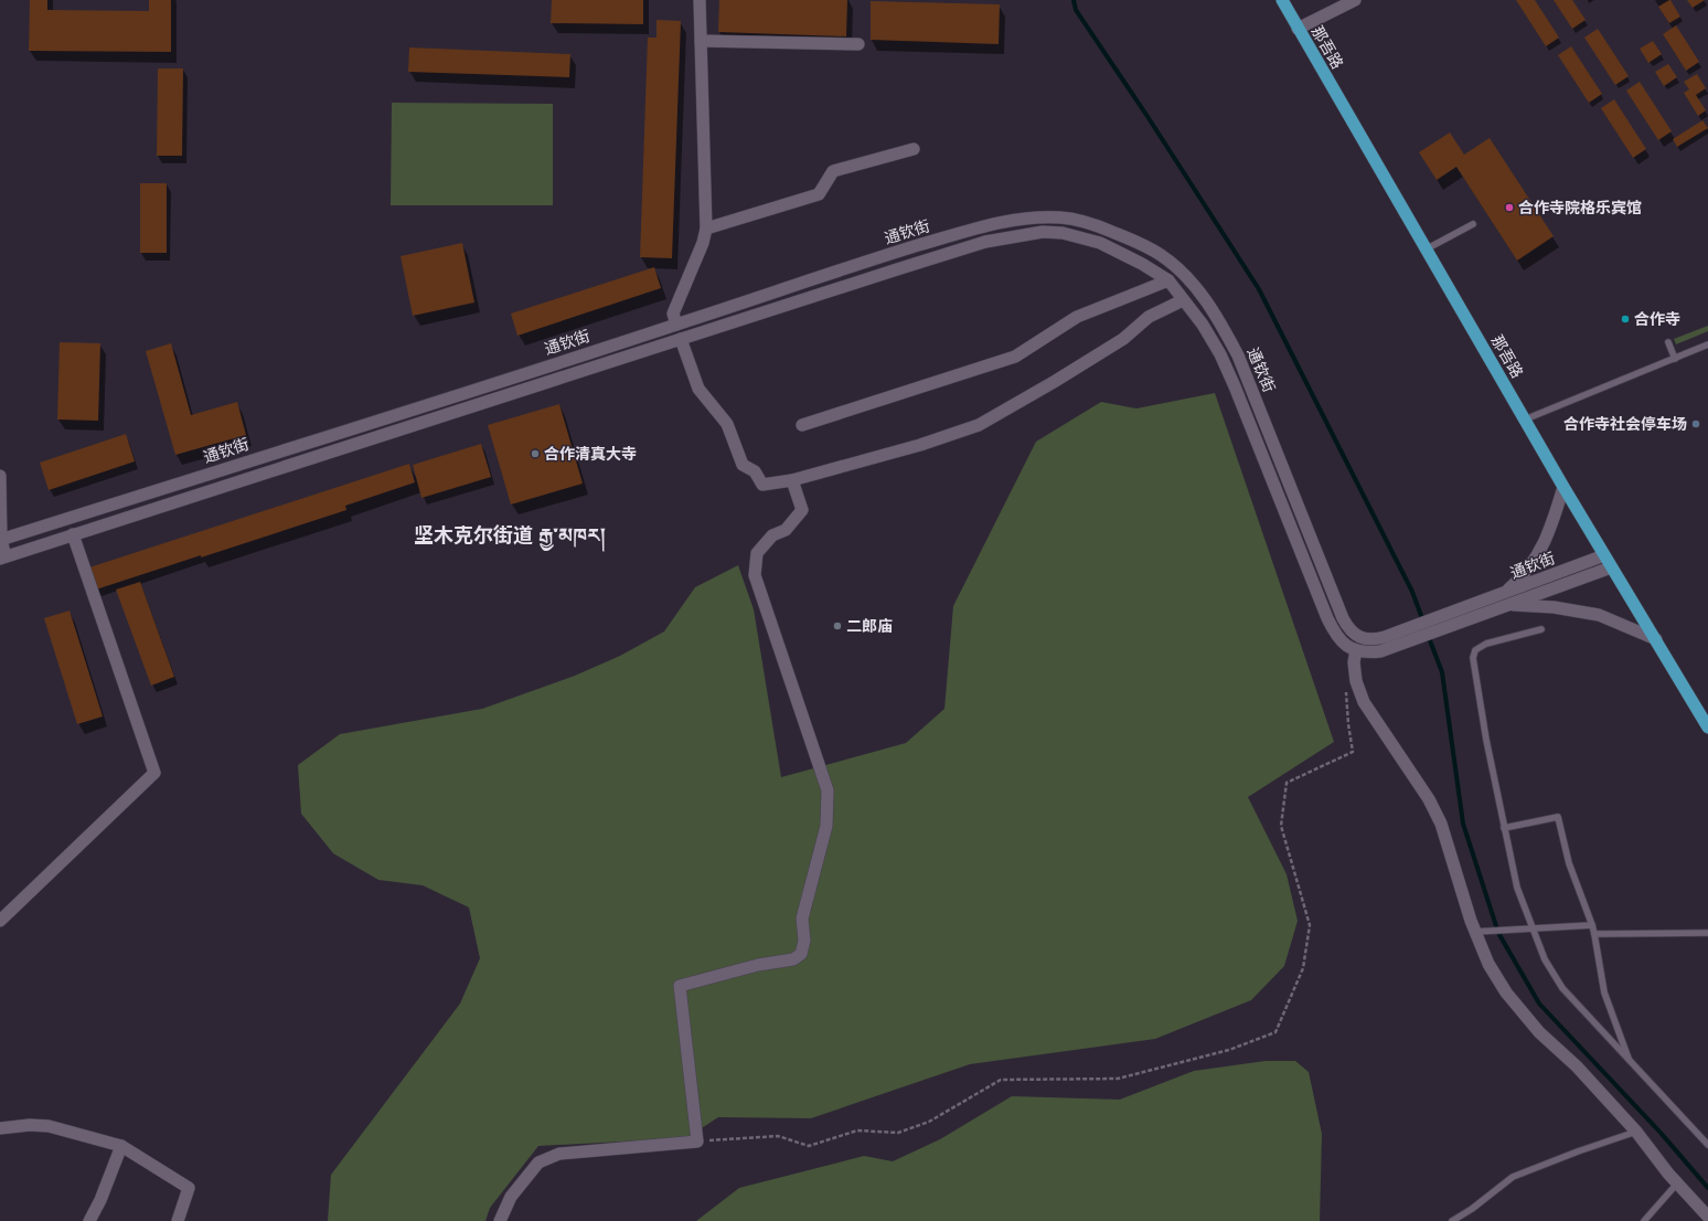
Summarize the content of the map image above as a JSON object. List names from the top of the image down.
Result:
{
  "streets": {
    "highway": ["那吾路"],
    "street": ["通钦街"]
  },
  "crossings": [
    ["那吾路", "通钦街"]
  ],
  "districts": ["坚木克尔街道 རྒྱ་མཁར།"],
  "places": [
    "合作寺院格乐宾馆",
    "合作寺",
    "合作寺社会停车场",
    "合作清真大寺",
    "二郎庙"
  ]
}
